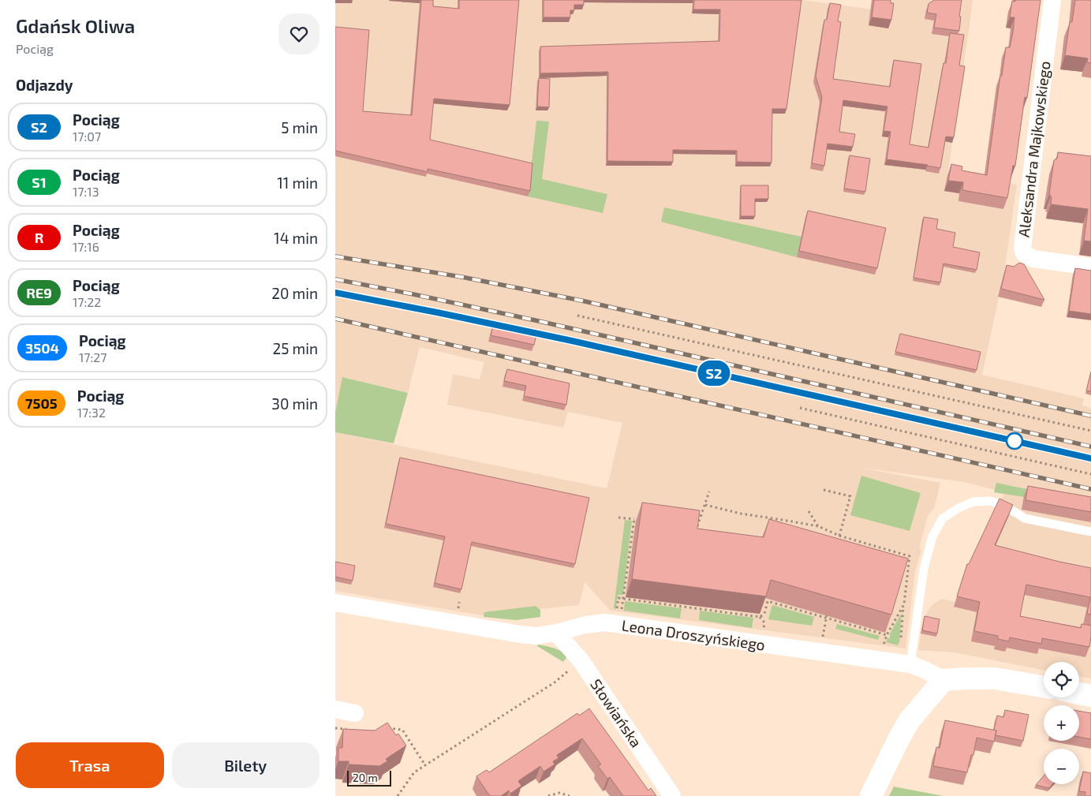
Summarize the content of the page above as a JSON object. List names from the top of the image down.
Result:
{
  "streets": {
    "street": ["Aleksandra Majkowskiego", "Leona Droszyńskiego", "Słowiańska"]
  },
  "crossings": [
    ["Leona Droszyńskiego", "Słowiańska"]
  ],
  "scale_bar": "20 m",
  "page": {
    "heading": [
      ["Gdańsk Oliwa", "Pociąg"],
      "Odjazdy"
    ],
    "on_map": "S2",
    "list": [
      {
        "mark": "S2",
        "name": "Pociąg",
        "note": "17:07",
        "value": "5 min"
      },
      {
        "mark": "S1",
        "name": "Pociąg",
        "note": "17:13",
        "value": "11 min"
      },
      {
        "mark": "R",
        "name": "Pociąg",
        "note": "17:16",
        "value": "14 min"
      },
      {
        "mark": "RE9",
        "name": "Pociąg",
        "note": "17:22",
        "value": "20 min"
      },
      {
        "mark": "3504",
        "name": "Pociąg",
        "note": "17:27",
        "value": "25 min"
      },
      {
        "mark": "7505",
        "name": "Pociąg",
        "note": "17:32",
        "value": "30 min"
      }
    ],
    "map_buttons": ["+", "−"],
    "buttons": ["Trasa", "Bilety"],
    "scale": "20 m"
  }
}
